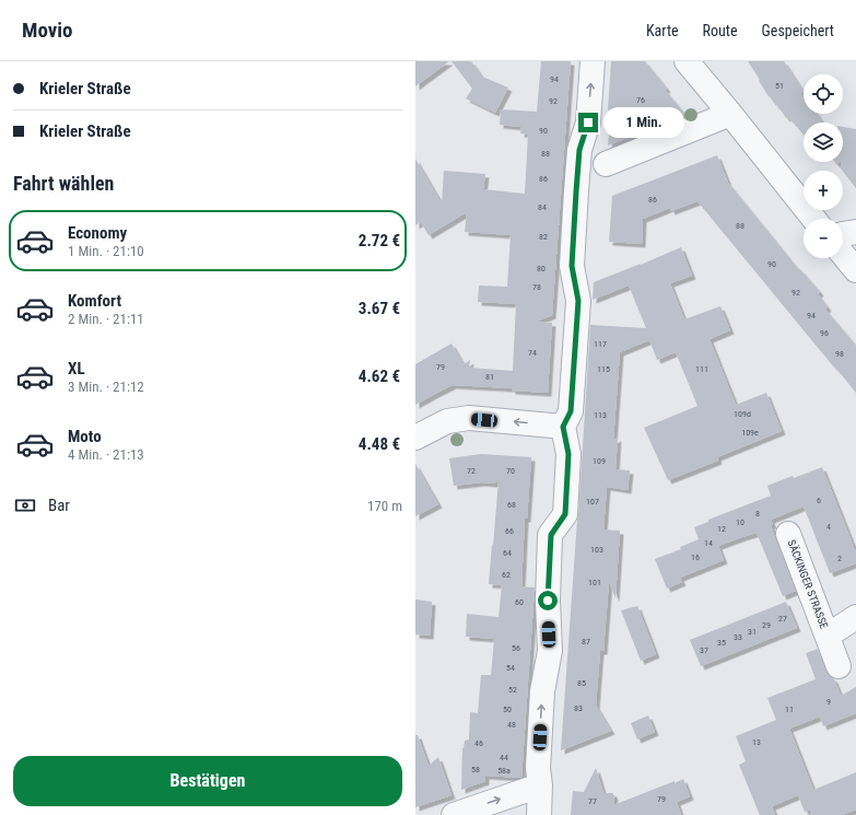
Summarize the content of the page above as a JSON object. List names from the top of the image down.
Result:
{
  "streets": {
    "street": ["SÄCKINGER STRASSE"]
  },
  "house_numbers": [
    "94",
    "51",
    "76",
    "92",
    "90",
    "88",
    "86",
    "86",
    "84",
    "88",
    "82",
    "90",
    "80",
    "78",
    "92",
    "94",
    "96",
    "117",
    "74",
    "98",
    "79",
    "115",
    "111",
    "81",
    "109d",
    "113",
    "109e",
    "109",
    "72",
    "70",
    "6",
    "107",
    "68",
    "8",
    "10",
    "4",
    "12",
    "66",
    "14",
    "103",
    "64",
    "16",
    "2",
    "62",
    "101",
    "60",
    "27",
    "29",
    "31",
    "33",
    "87",
    "35",
    "56",
    "37",
    "54",
    "85",
    "52",
    "9",
    "83",
    "50",
    "11",
    "48",
    "13",
    "46",
    "44",
    "58",
    "58a",
    "79",
    "77"
  ],
  "page": {
    "header": "Movio",
    "nav": ["Karte", "Route", "Gespeichert"],
    "banner": ["Krieler Straße", "Krieler Straße"],
    "map_buttons": ["+", "−"],
    "bubble": "1 Min.",
    "heading": "Fahrt wählen",
    "list": [
      {
        "name": "Economy",
        "note": "1 Min. · 21:10",
        "value": "2.72 €"
      },
      {
        "name": "Komfort",
        "note": "2 Min. · 21:11",
        "value": "3.67 €"
      },
      {
        "name": "XL",
        "note": "3 Min. · 21:12",
        "value": "4.62 €"
      },
      {
        "name": "Moto",
        "note": "4 Min. · 21:13",
        "value": "4.48 €"
      }
    ],
    "pay": ["Bar", "170 m"],
    "buttons": "Bestätigen"
  }
}
